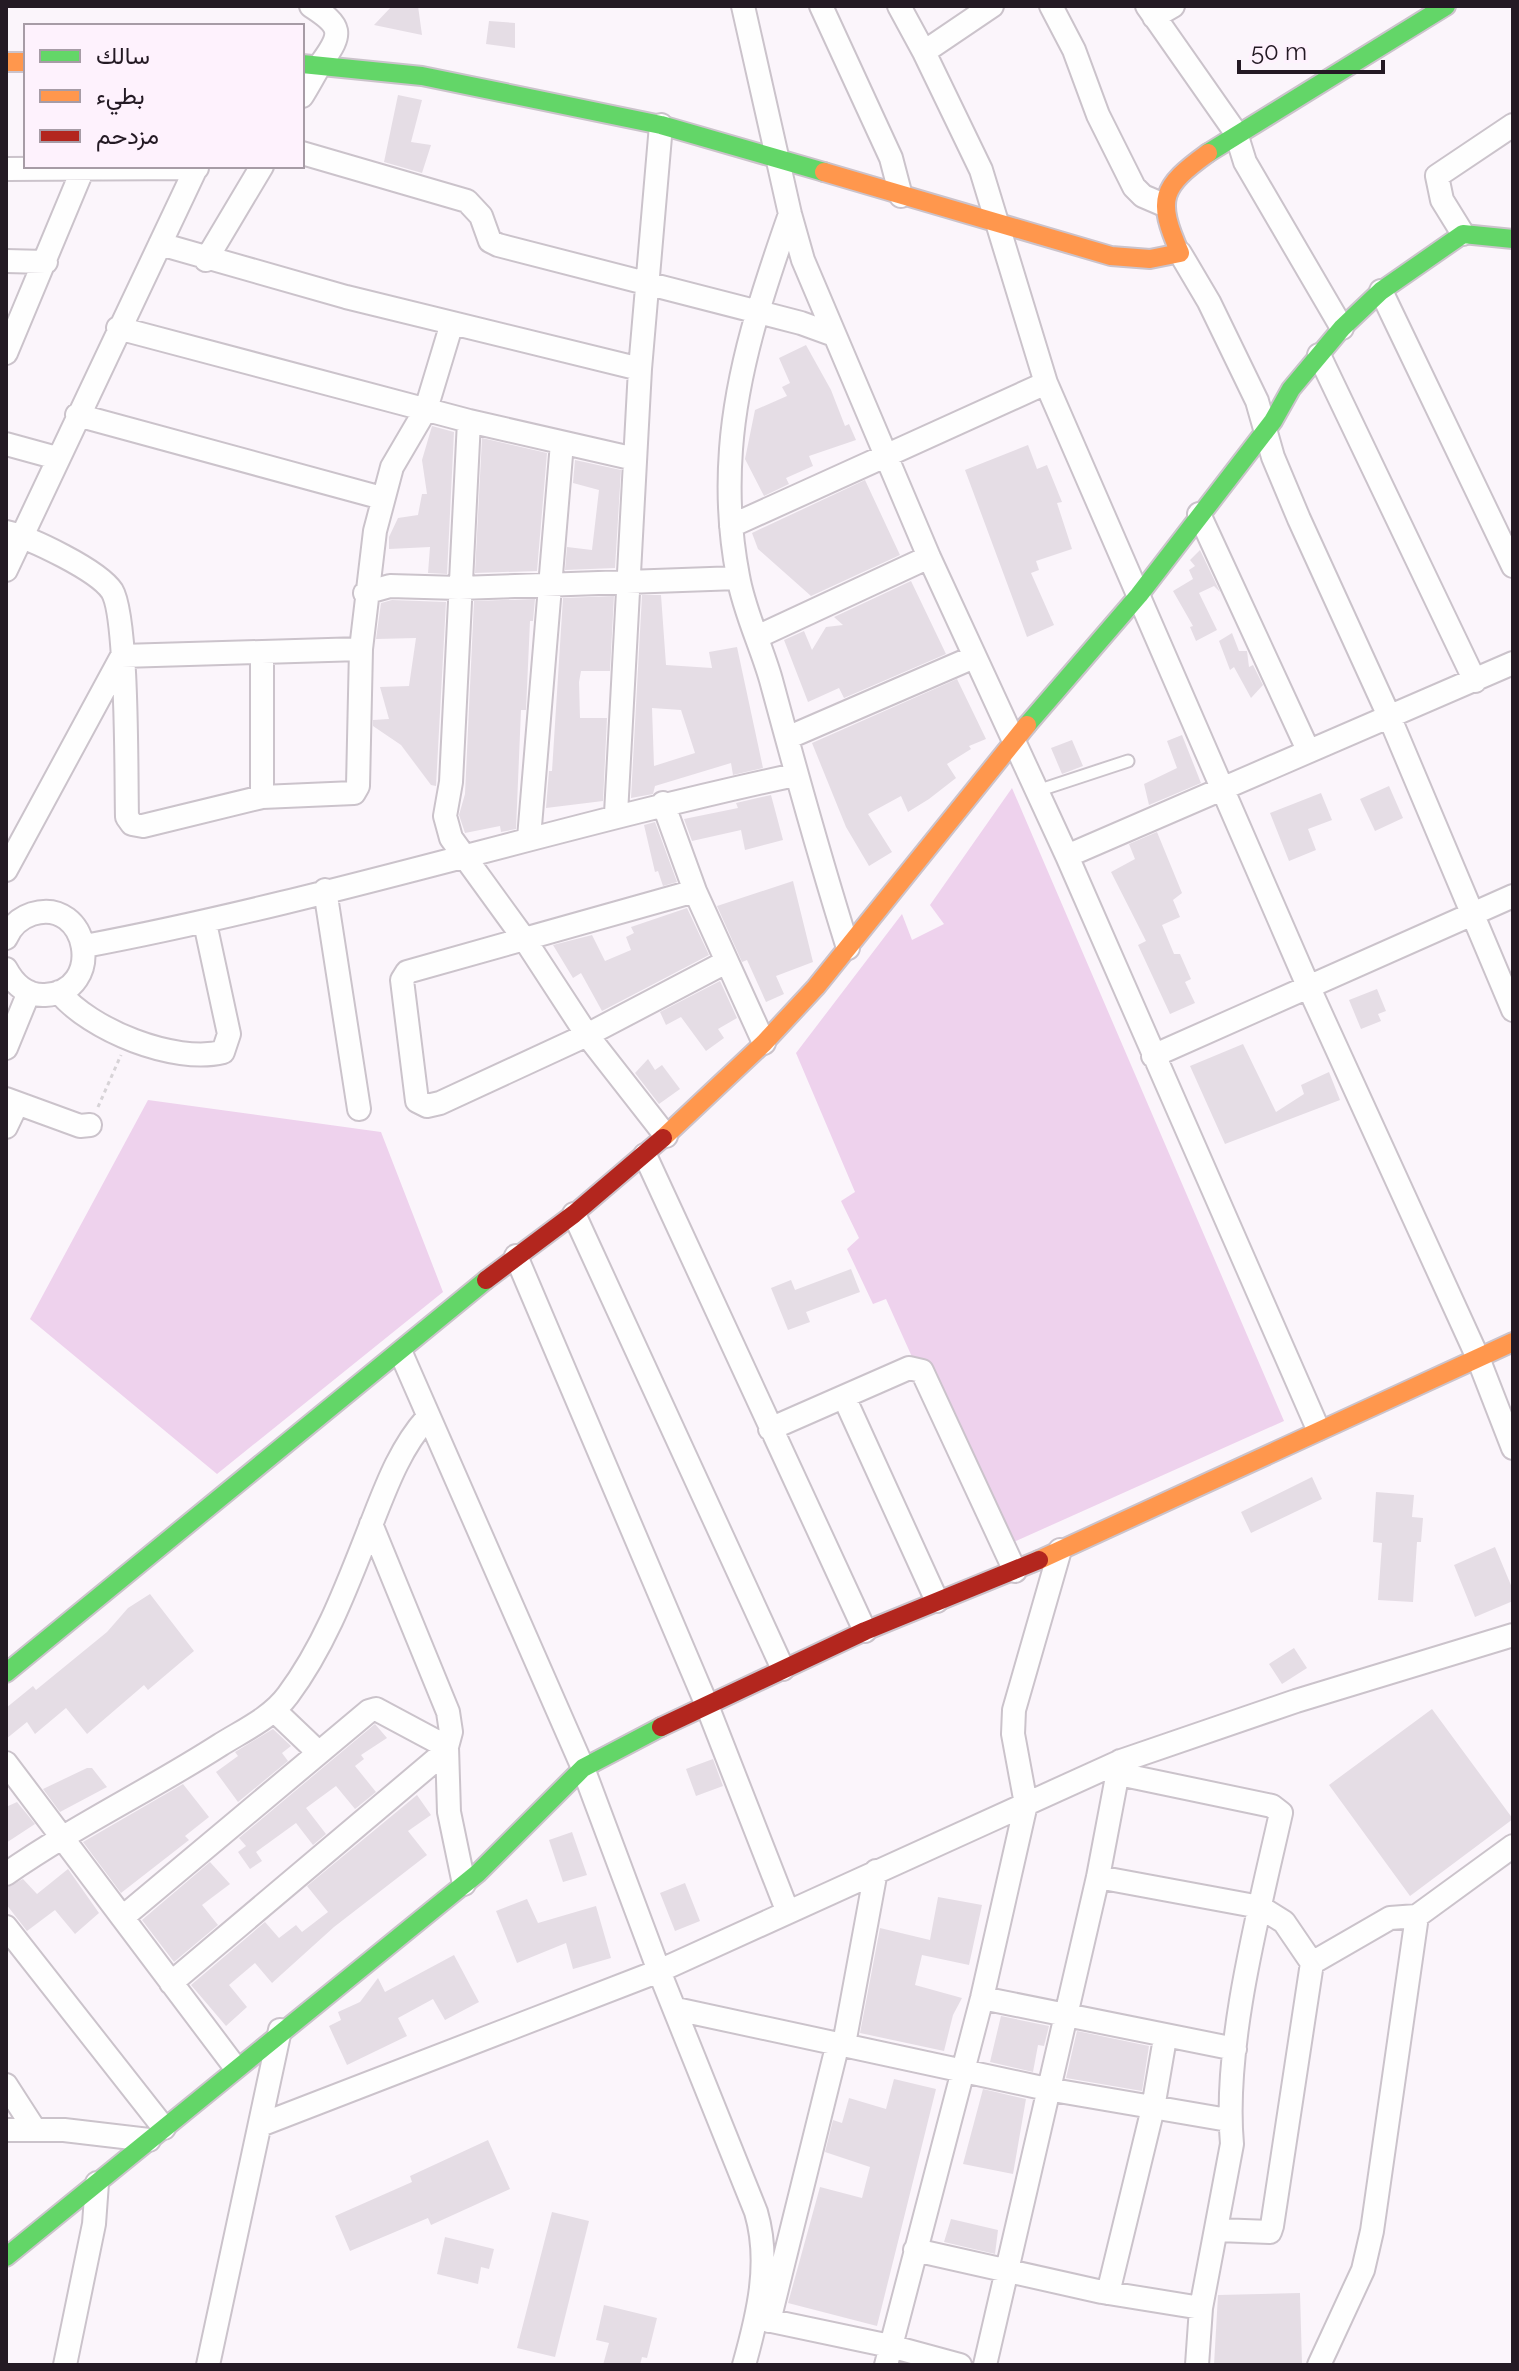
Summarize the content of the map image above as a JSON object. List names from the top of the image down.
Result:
{
  "legend": ["سالك", "بطيء", "مزدحم"],
  "scale_bar": "50 m"
}
